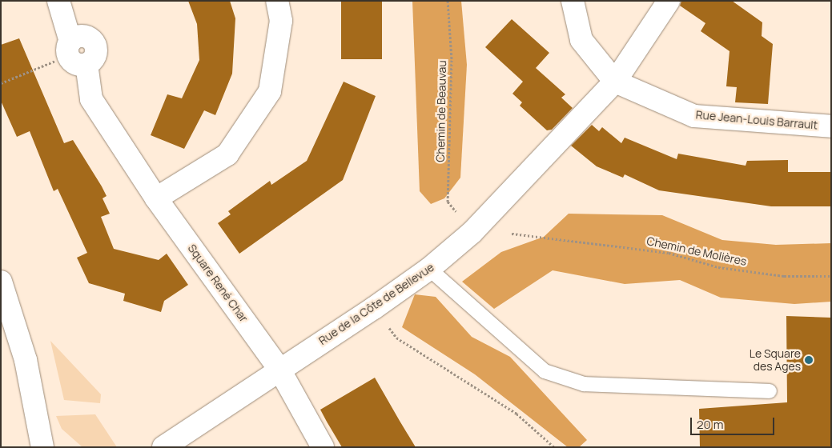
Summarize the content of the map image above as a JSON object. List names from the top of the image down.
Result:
{
  "streets": {
    "street": ["Rue Jean-Louis Barrault", "Square René Char", "Rue de la Côte de Bellevue"],
    "path": ["Chemin de Beauvau", "Chemin de Molières"]
  },
  "crossings": [
    ["Rue Jean-Louis Barrault", "Rue de la Côte de Bellevue"],
    ["Square René Char", "Rue de la Côte de Bellevue"]
  ],
  "places": ["Le Square des Ages"],
  "scale_bar": "20 m"
}
